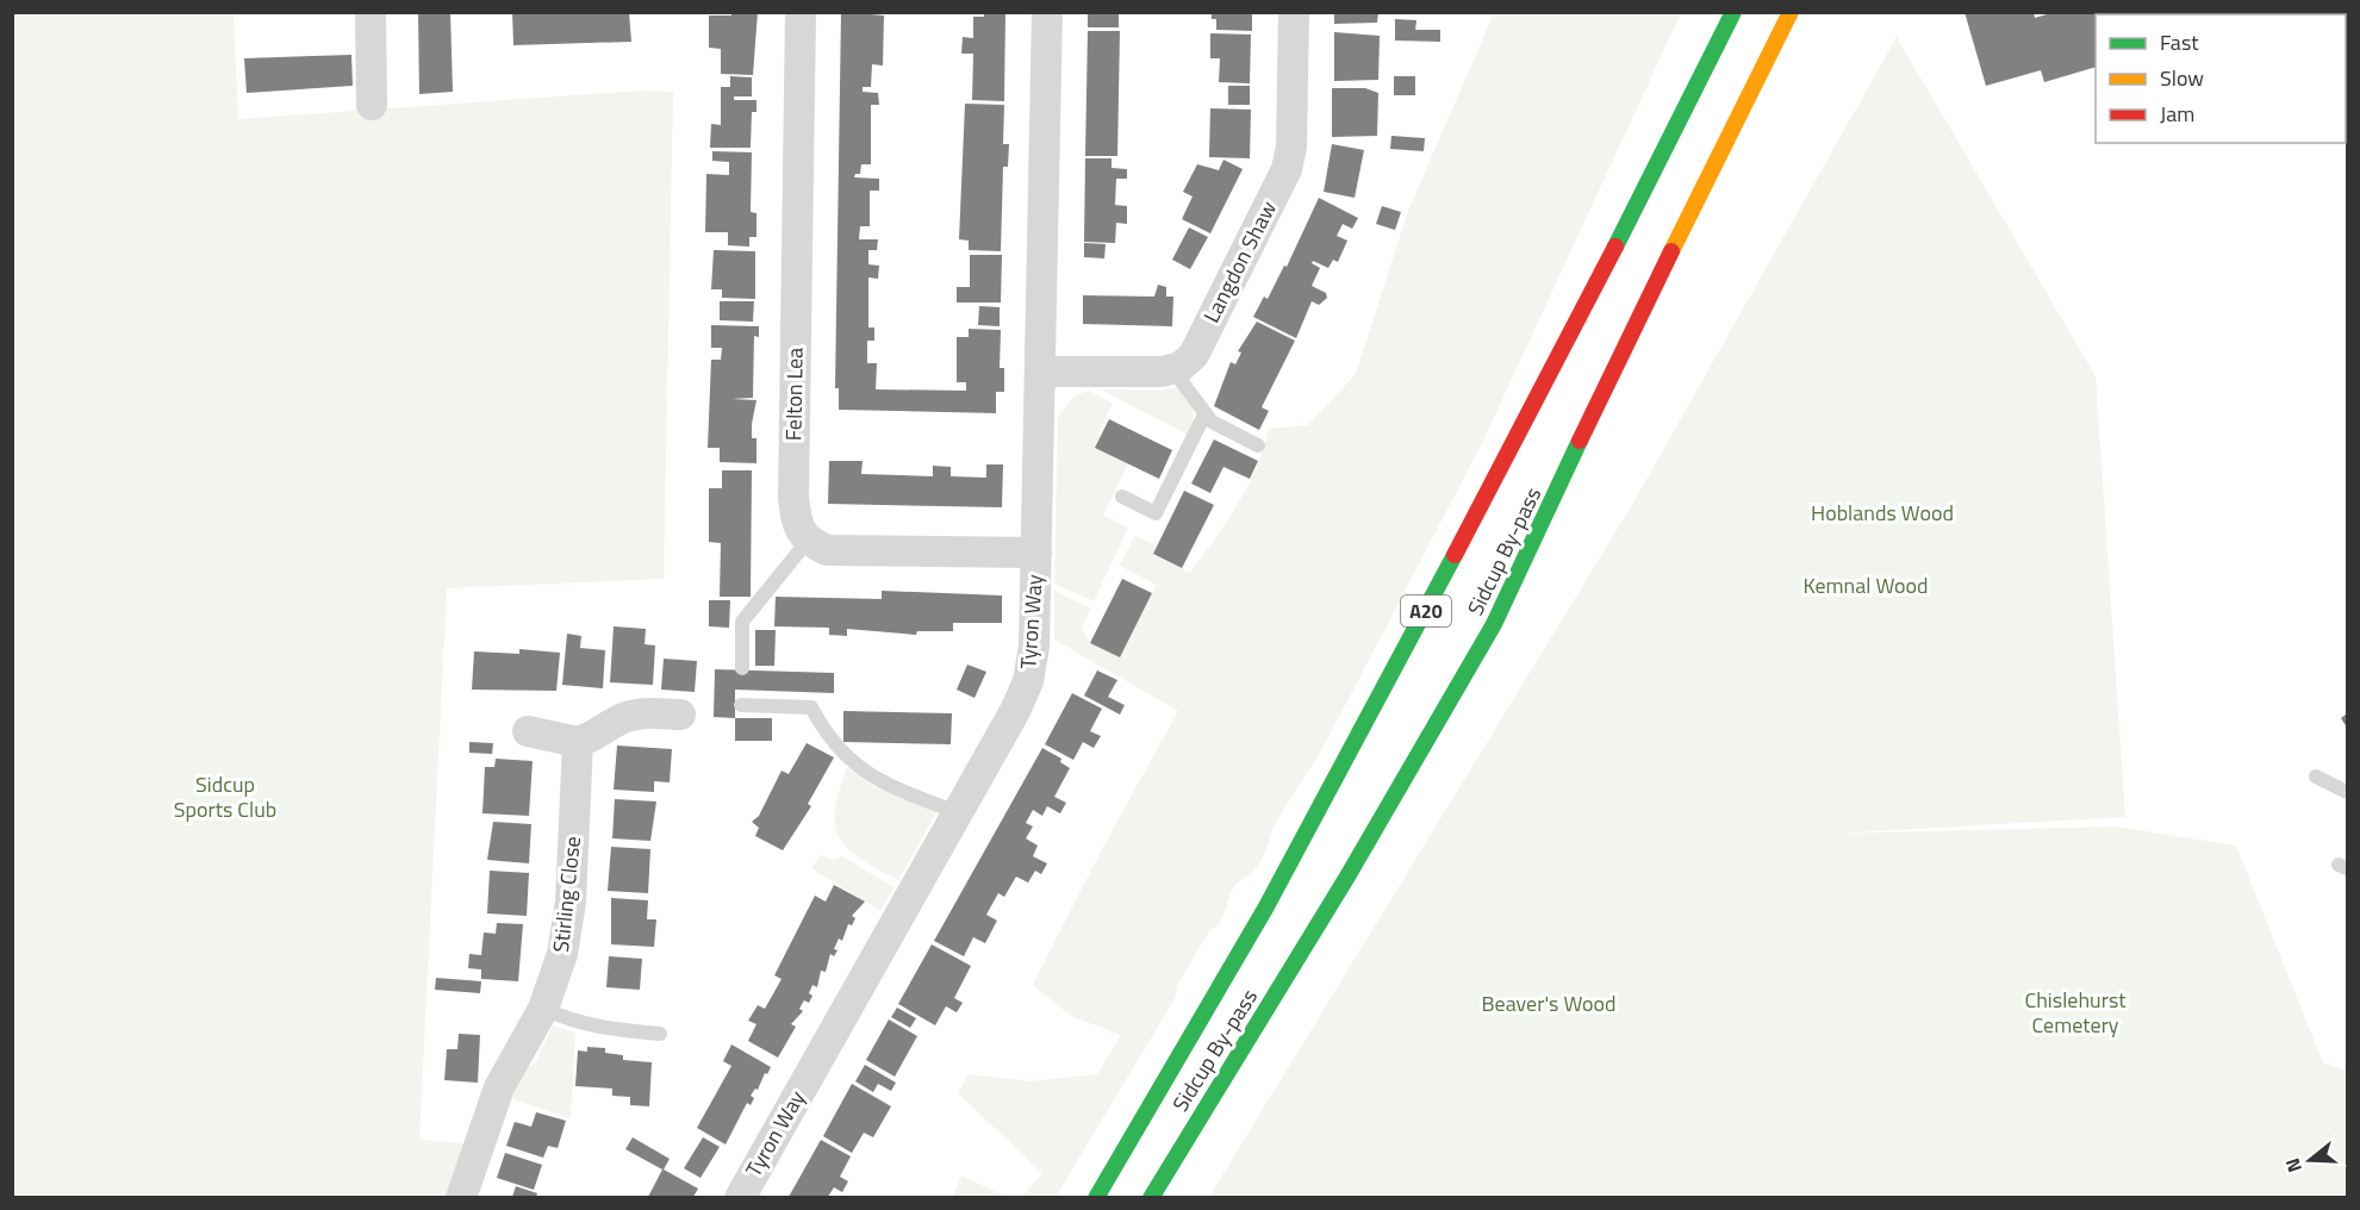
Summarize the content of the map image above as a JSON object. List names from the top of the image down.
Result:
{
  "streets": {
    "highway": ["Sidcup By-pass", "A20"],
    "street": [
      "Langdon Shaw",
      "Felton Lea",
      "Tyron Way",
      "Stirling Close"
    ]
  },
  "crossings": [
    ["Sidcup By-pass", "A20"]
  ],
  "parks": [
    "Hoblands Wood",
    "Kemnal Wood",
    "Sidcup Sports Club",
    "Chislehurst Cemetery",
    "Beaver's Wood"
  ],
  "legend": ["Fast", "Slow", "Jam"],
  "north": "left"
}
